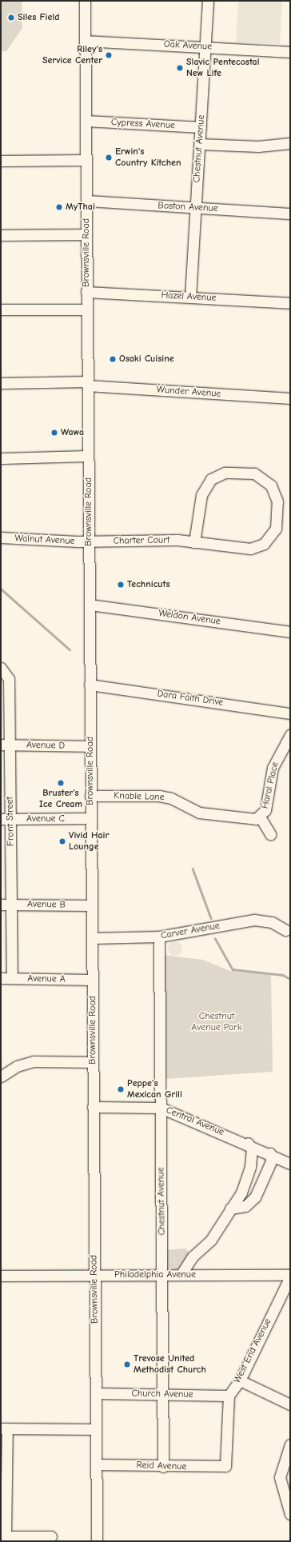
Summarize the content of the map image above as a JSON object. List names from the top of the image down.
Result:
{
  "streets": {
    "street": [
      "Oak Avenue",
      "Cypress Avenue",
      "Chestnut Avenue",
      "Boston Avenue",
      "Brownsville Road",
      "Hazel Avenue",
      "Wunder Avenue",
      "Walnut Avenue",
      "Charter Court",
      "Weldon Avenue",
      "Dara Faith Drive",
      "Avenue D",
      "Haral Place",
      "Knable Lane",
      "Avenue C",
      "Front Street",
      "Avenue B",
      "Carver Avenue",
      "Avenue A",
      "Central Avenue",
      "Philadelphia Avenue",
      "West End Avenue",
      "Church Avenue",
      "Reid Avenue"
    ]
  },
  "crossings": [
    ["Oak Avenue", "Chestnut Avenue"],
    ["Oak Avenue", "Brownsville Road"],
    ["Cypress Avenue", "Chestnut Avenue"],
    ["Cypress Avenue", "Brownsville Road"],
    ["Chestnut Avenue", "Boston Avenue"],
    ["Chestnut Avenue", "Hazel Avenue"],
    ["Chestnut Avenue", "Carver Avenue"],
    ["Chestnut Avenue", "Central Avenue"],
    ["Chestnut Avenue", "Philadelphia Avenue"],
    ["Chestnut Avenue", "Church Avenue"],
    ["Chestnut Avenue", "Reid Avenue"],
    ["Boston Avenue", "Brownsville Road"],
    ["Brownsville Road", "Hazel Avenue"],
    ["Brownsville Road", "Wunder Avenue"],
    ["Brownsville Road", "Walnut Avenue"],
    ["Brownsville Road", "Charter Court"],
    ["Brownsville Road", "Weldon Avenue"],
    ["Brownsville Road", "Dara Faith Drive"],
    ["Brownsville Road", "Avenue D"],
    ["Brownsville Road", "Knable Lane"],
    ["Brownsville Road", "Avenue C"],
    ["Brownsville Road", "Avenue B"],
    ["Brownsville Road", "Carver Avenue"],
    ["Brownsville Road", "Avenue A"],
    ["Brownsville Road", "Central Avenue"],
    ["Brownsville Road", "Philadelphia Avenue"],
    ["Brownsville Road", "Church Avenue"],
    ["Brownsville Road", "Reid Avenue"],
    ["Walnut Avenue", "Charter Court"],
    ["Avenue D", "Front Street"],
    ["Haral Place", "Knable Lane"],
    ["Avenue C", "Front Street"],
    ["Front Street", "Avenue B"],
    ["Front Street", "Avenue A"],
    ["Philadelphia Avenue", "West End Avenue"],
    ["West End Avenue", "Church Avenue"],
    ["West End Avenue", "Reid Avenue"],
    ["Church Avenue", "Reid Avenue"]
  ],
  "parks": ["Chestnut Avenue Park"],
  "places": [
    "Siles Field",
    "Riley's Service Center",
    "Slavic Pentecostal New Life",
    "Erwin's Country Kitchen",
    "MyThai",
    "Osaki Cuisine",
    "Wawa",
    "Technicuts",
    "Bruster's Ice Cream",
    "Vivid Hair Lounge",
    "Peppe's Mexican Grill",
    "Trevose United Methodist Church"
  ]
}
